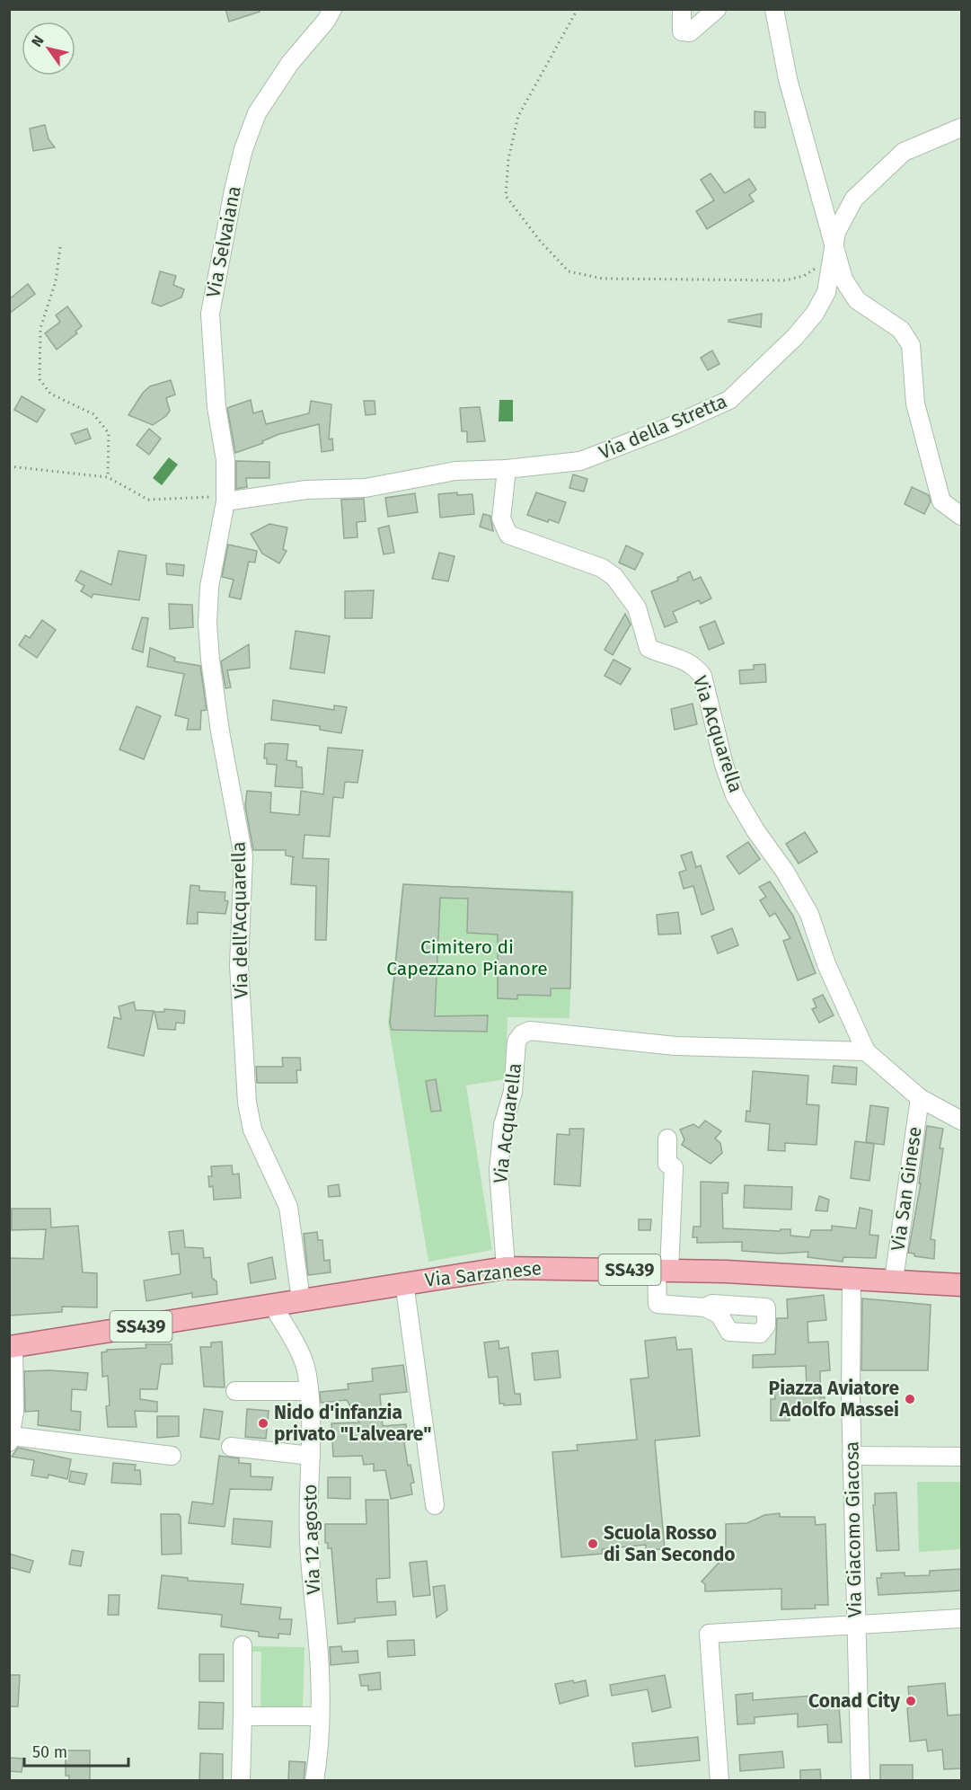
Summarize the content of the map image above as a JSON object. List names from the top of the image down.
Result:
{
  "streets": {
    "main road": ["SS439", "Via Sarzanese"],
    "street": [
      "Via Selvaiana",
      "Via della Stretta",
      "Via Acquarella",
      "Via dell'Acquarella",
      "Via San Ginese",
      "Via Giacomo Giacosa",
      "Via 12 agosto"
    ]
  },
  "crossings": [
    ["Via Selvaiana", "Via della Stretta"],
    ["Via Selvaiana", "Via dell'Acquarella"],
    ["Via della Stretta", "Via Acquarella"],
    ["Via della Stretta", "Via dell'Acquarella"],
    ["Via Acquarella", "Via San Ginese"],
    ["Via Acquarella", "Via Sarzanese"],
    ["Via dell'Acquarella", "Via Sarzanese"],
    ["Via San Ginese", "Via Sarzanese"],
    ["Via Sarzanese", "Via Giacomo Giacosa"],
    ["Via Sarzanese", "Via 12 agosto"]
  ],
  "parks": ["Cimitero di Capezzano Pianore"],
  "places": [
    "Piazza Aviatore Adolfo Massei",
    "Nido d'infanzia privato \"L'alveare\"",
    "Scuola Rosso di San Secondo",
    "Conad City"
  ],
  "scale_bar": "50 m",
  "north": "top left"
}
